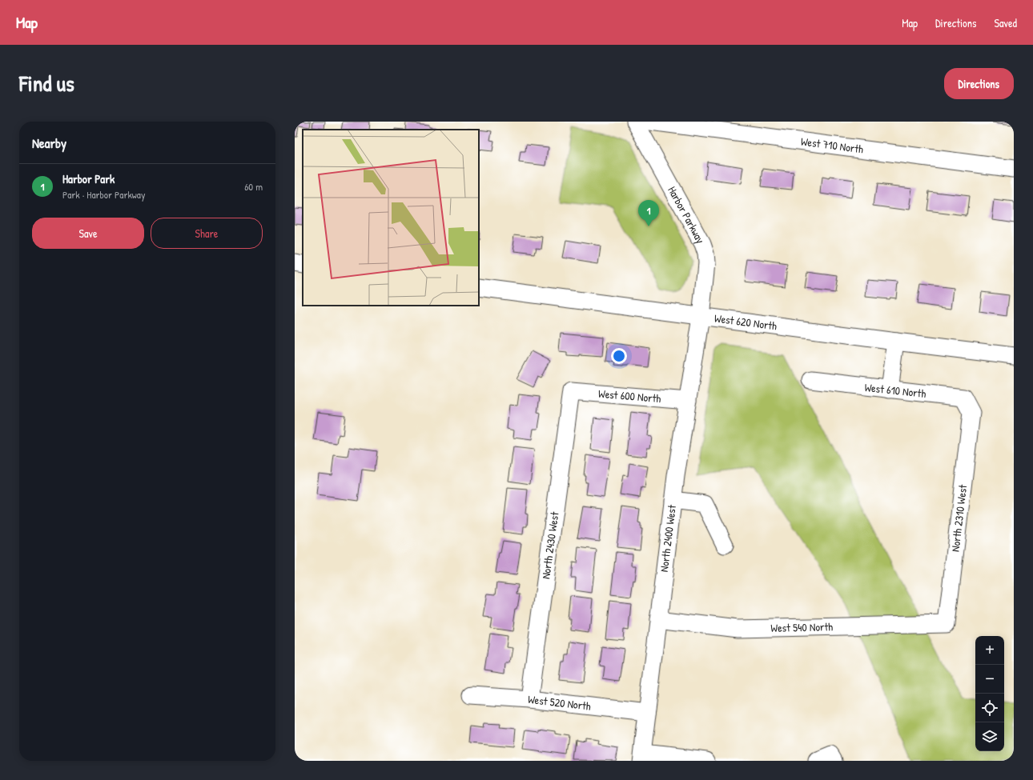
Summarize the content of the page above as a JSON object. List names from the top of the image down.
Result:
{
  "streets": {
    "street": [
      "West 710 North",
      "Harbor Parkway",
      "West 620 North",
      "West 610 North",
      "West 600 North",
      "North 2310 West",
      "North 2400 West",
      "North 2430 West",
      "West 540 North",
      "West 520 North"
    ]
  },
  "crossings": [
    ["Harbor Parkway", "West 620 North"],
    ["Harbor Parkway", "North 2400 West"],
    ["West 620 North", "North 2400 West"],
    ["West 610 North", "North 2310 West"],
    ["West 600 North", "North 2400 West"],
    ["West 600 North", "North 2430 West"],
    ["North 2310 West", "West 540 North"],
    ["North 2400 West", "West 540 North"],
    ["North 2400 West", "West 520 North"],
    ["North 2430 West", "West 520 North"]
  ],
  "page": {
    "header": "Map",
    "nav": ["Map", "Directions", "Saved"],
    "title": "Find us",
    "buttons": [
      "Directions",
      ["Save", "Share"]
    ],
    "heading": "Nearby",
    "list": [
      {
        "mark": "1",
        "name": "Harbor Park",
        "note": "Park · Harbor Parkway",
        "value": "60 m"
      }
    ],
    "pins": "1",
    "map_buttons": ["+", "−"]
  }
}
